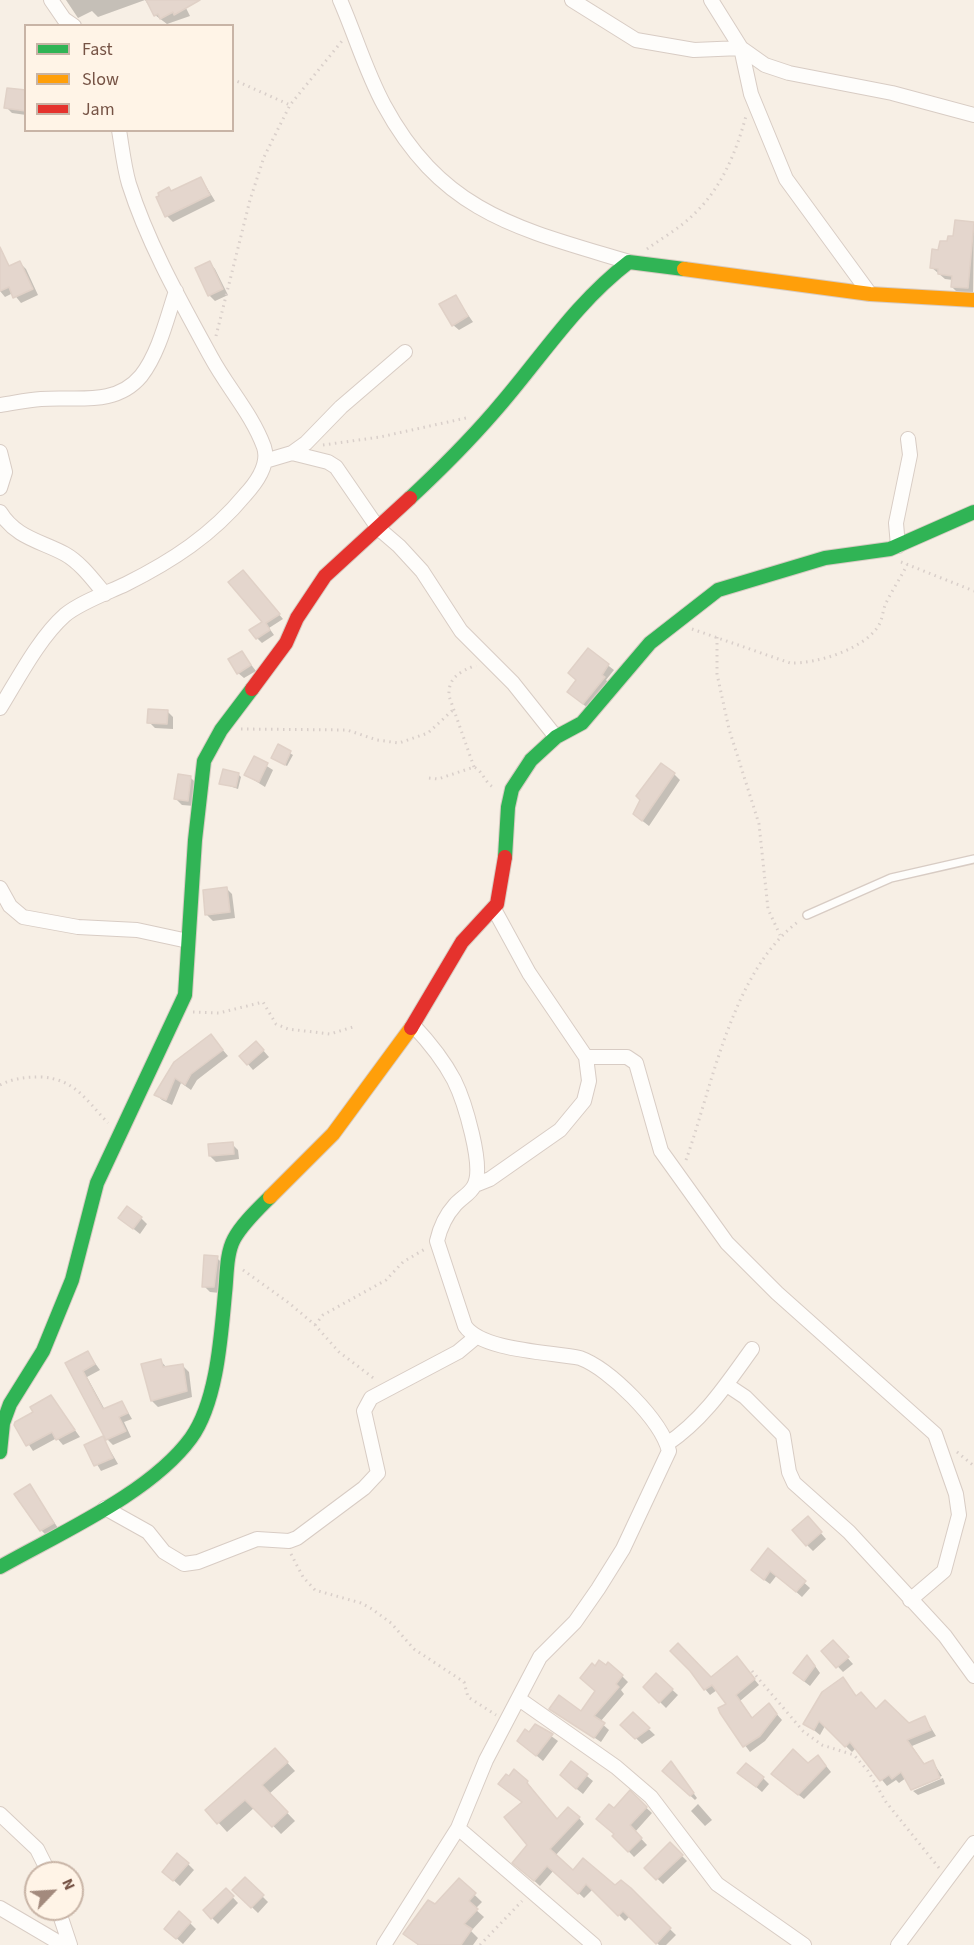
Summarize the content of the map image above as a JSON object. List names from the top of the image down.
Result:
{
  "legend": ["Fast", "Slow", "Jam"],
  "north": "top right"
}
